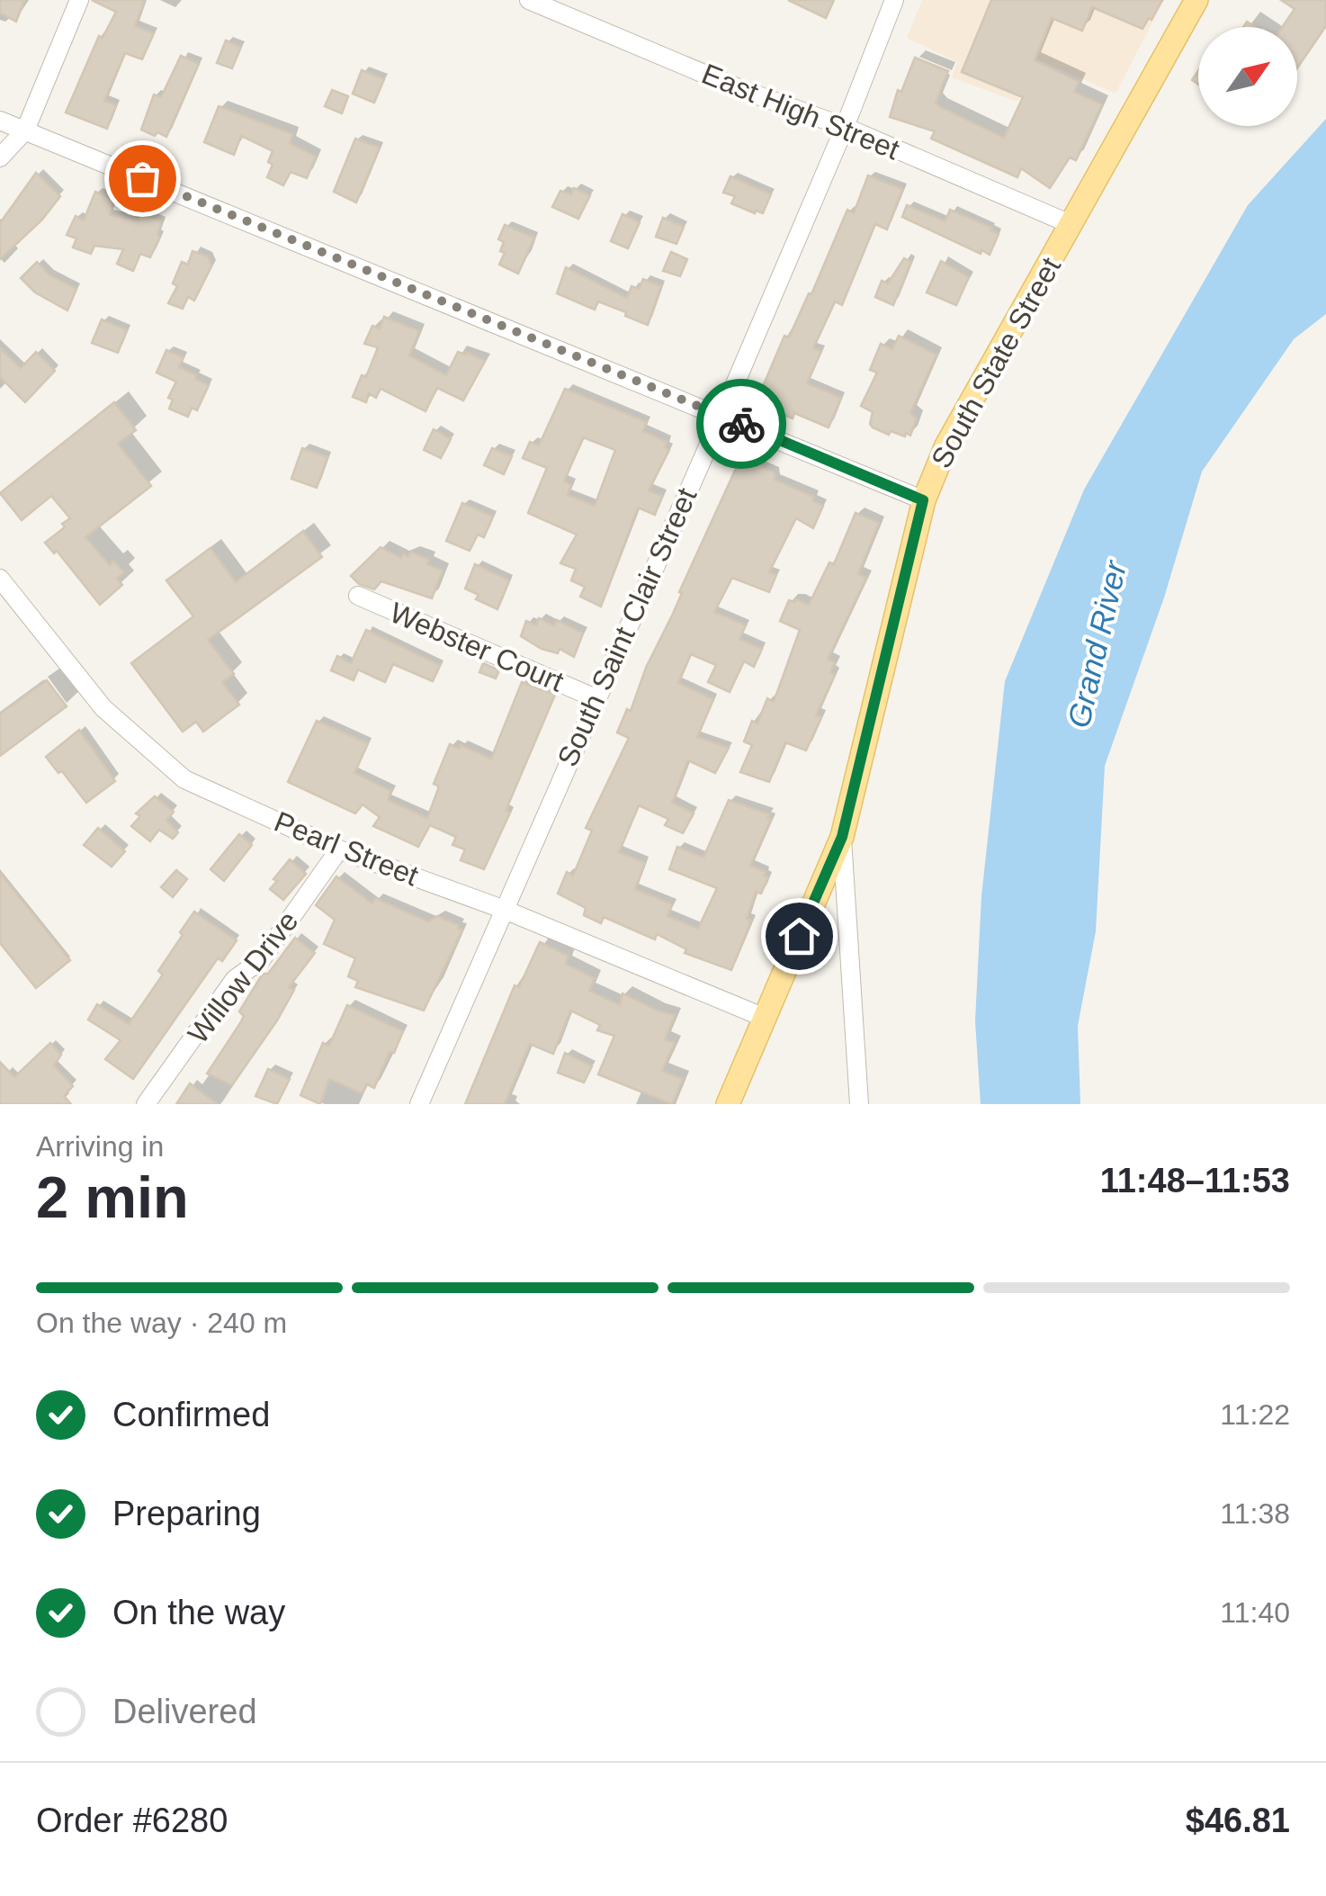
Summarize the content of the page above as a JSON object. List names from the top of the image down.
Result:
{
  "streets": {
    "main road": ["South State Street"],
    "street": [
      "East High Street",
      "South Saint Clair Street",
      "Webster Court",
      "Pearl Street",
      "Willow Drive"
    ]
  },
  "crossings": [
    ["East High Street", "South State Street"],
    ["East High Street", "South Saint Clair Street"],
    ["South State Street", "Pearl Street"],
    ["South Saint Clair Street", "Webster Court"],
    ["South Saint Clair Street", "Pearl Street"],
    ["Pearl Street", "Willow Drive"]
  ],
  "water": ["Grand River"],
  "north": "top right",
  "page": {
    "heading": ["2 min", "Arriving in", "11:48–11:53"],
    "panel": ["Order #6280", "$46.81"],
    "bar": "On the way · 240 m",
    "list": [
      ["Confirmed", "11:22"],
      ["Preparing", "11:38"],
      ["On the way", "11:40"],
      "Delivered"
    ]
  }
}
